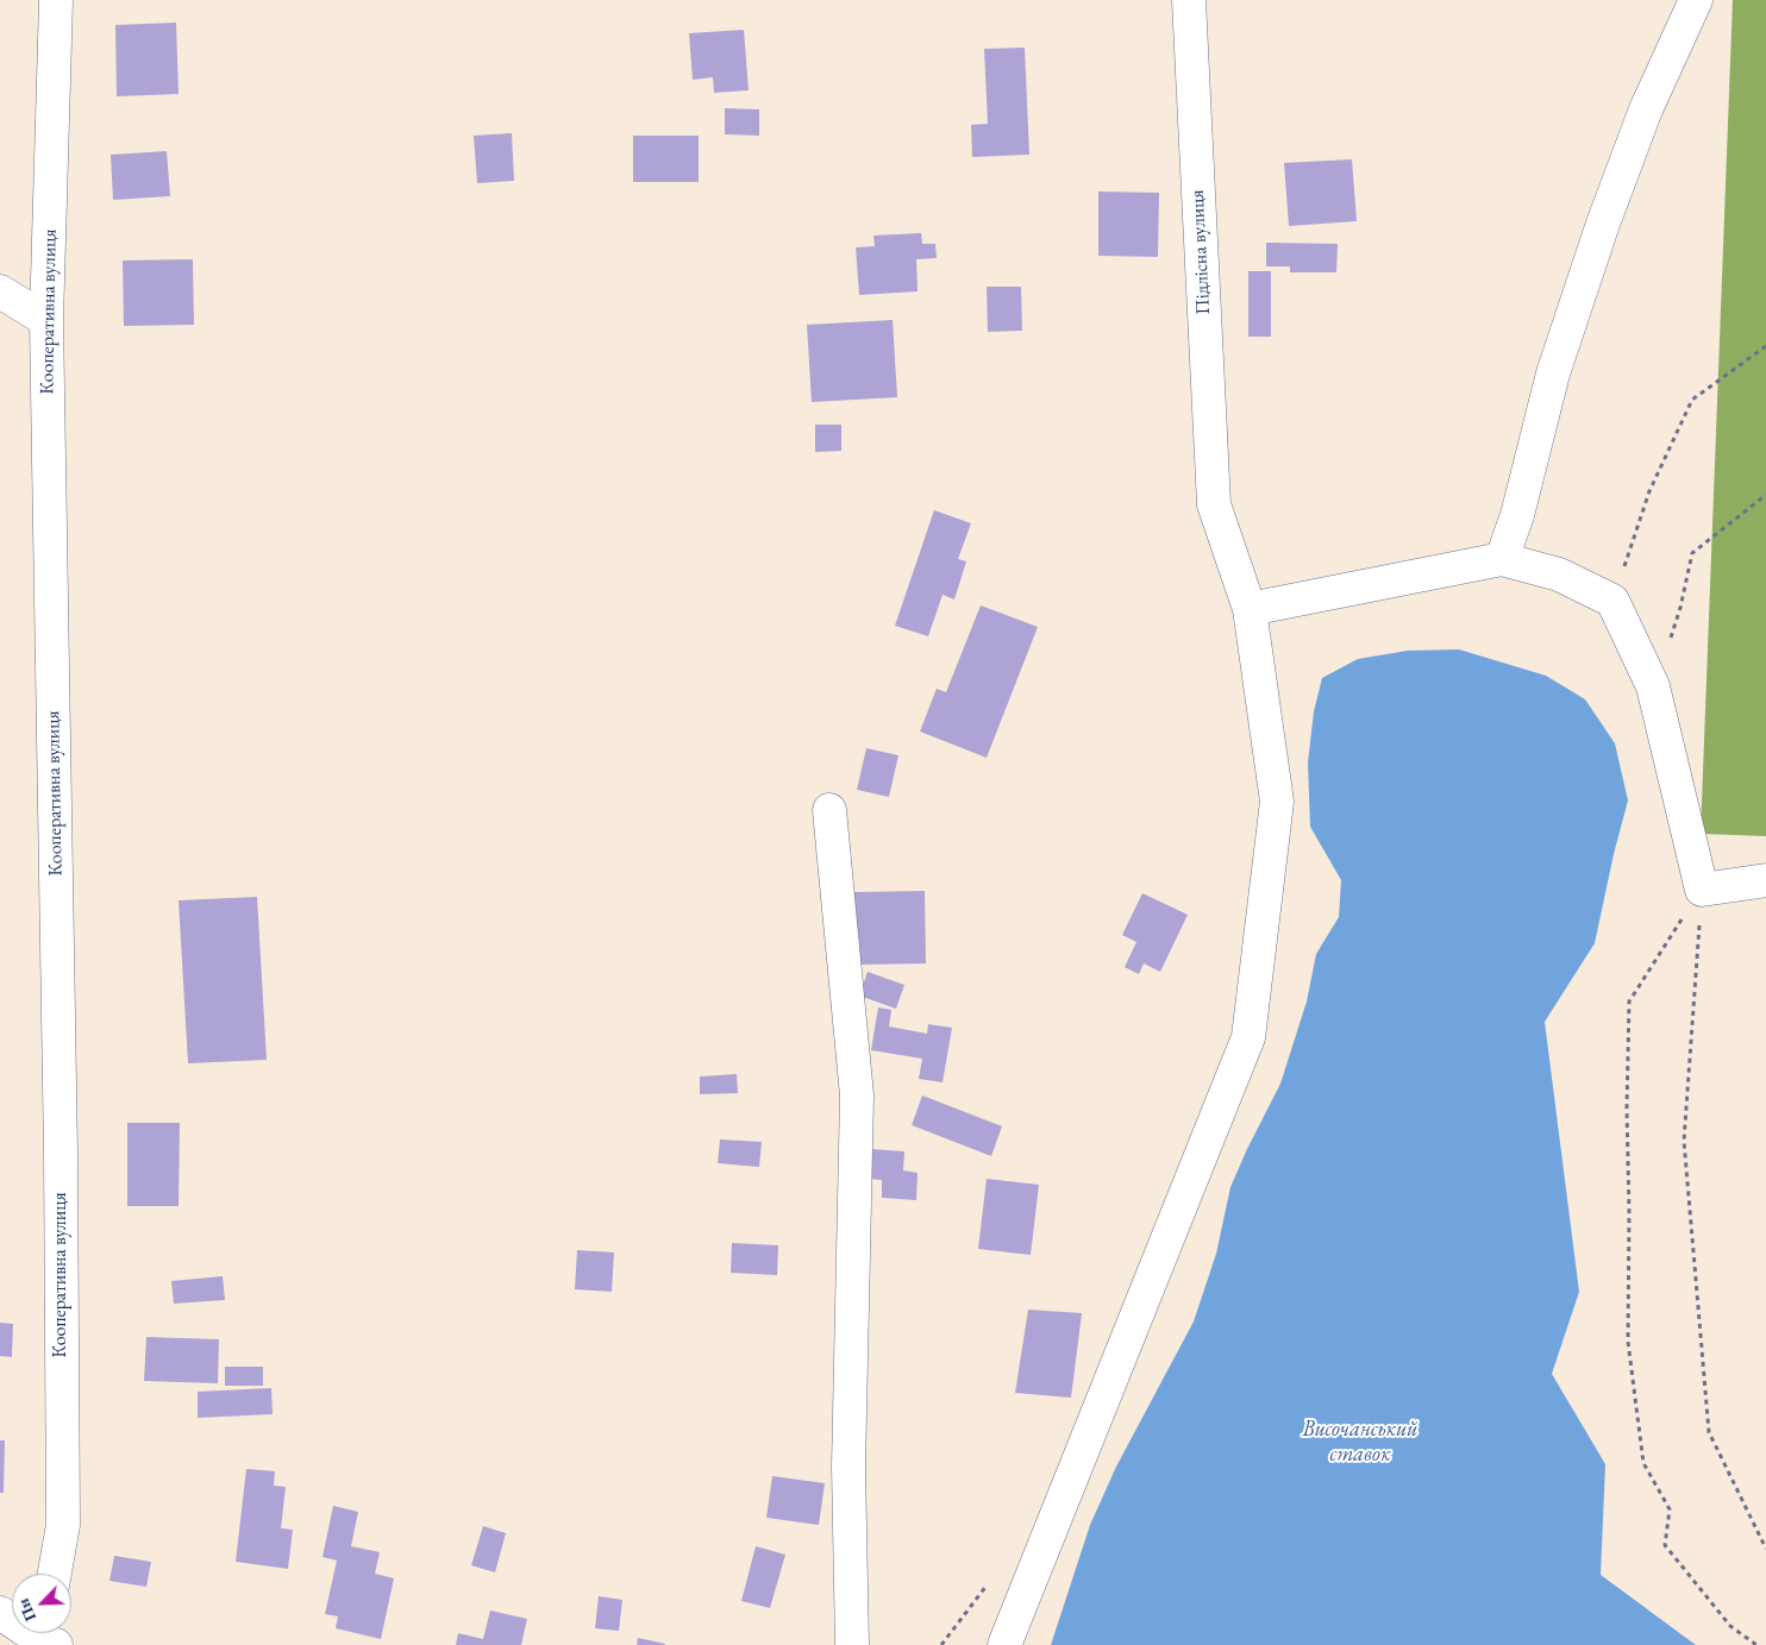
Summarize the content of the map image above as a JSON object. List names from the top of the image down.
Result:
{
  "streets": {
    "street": ["Підлісна вулиця", "Кооперативна вулиця"]
  },
  "water": ["Височанський ставок"],
  "north": "bottom left"
}
